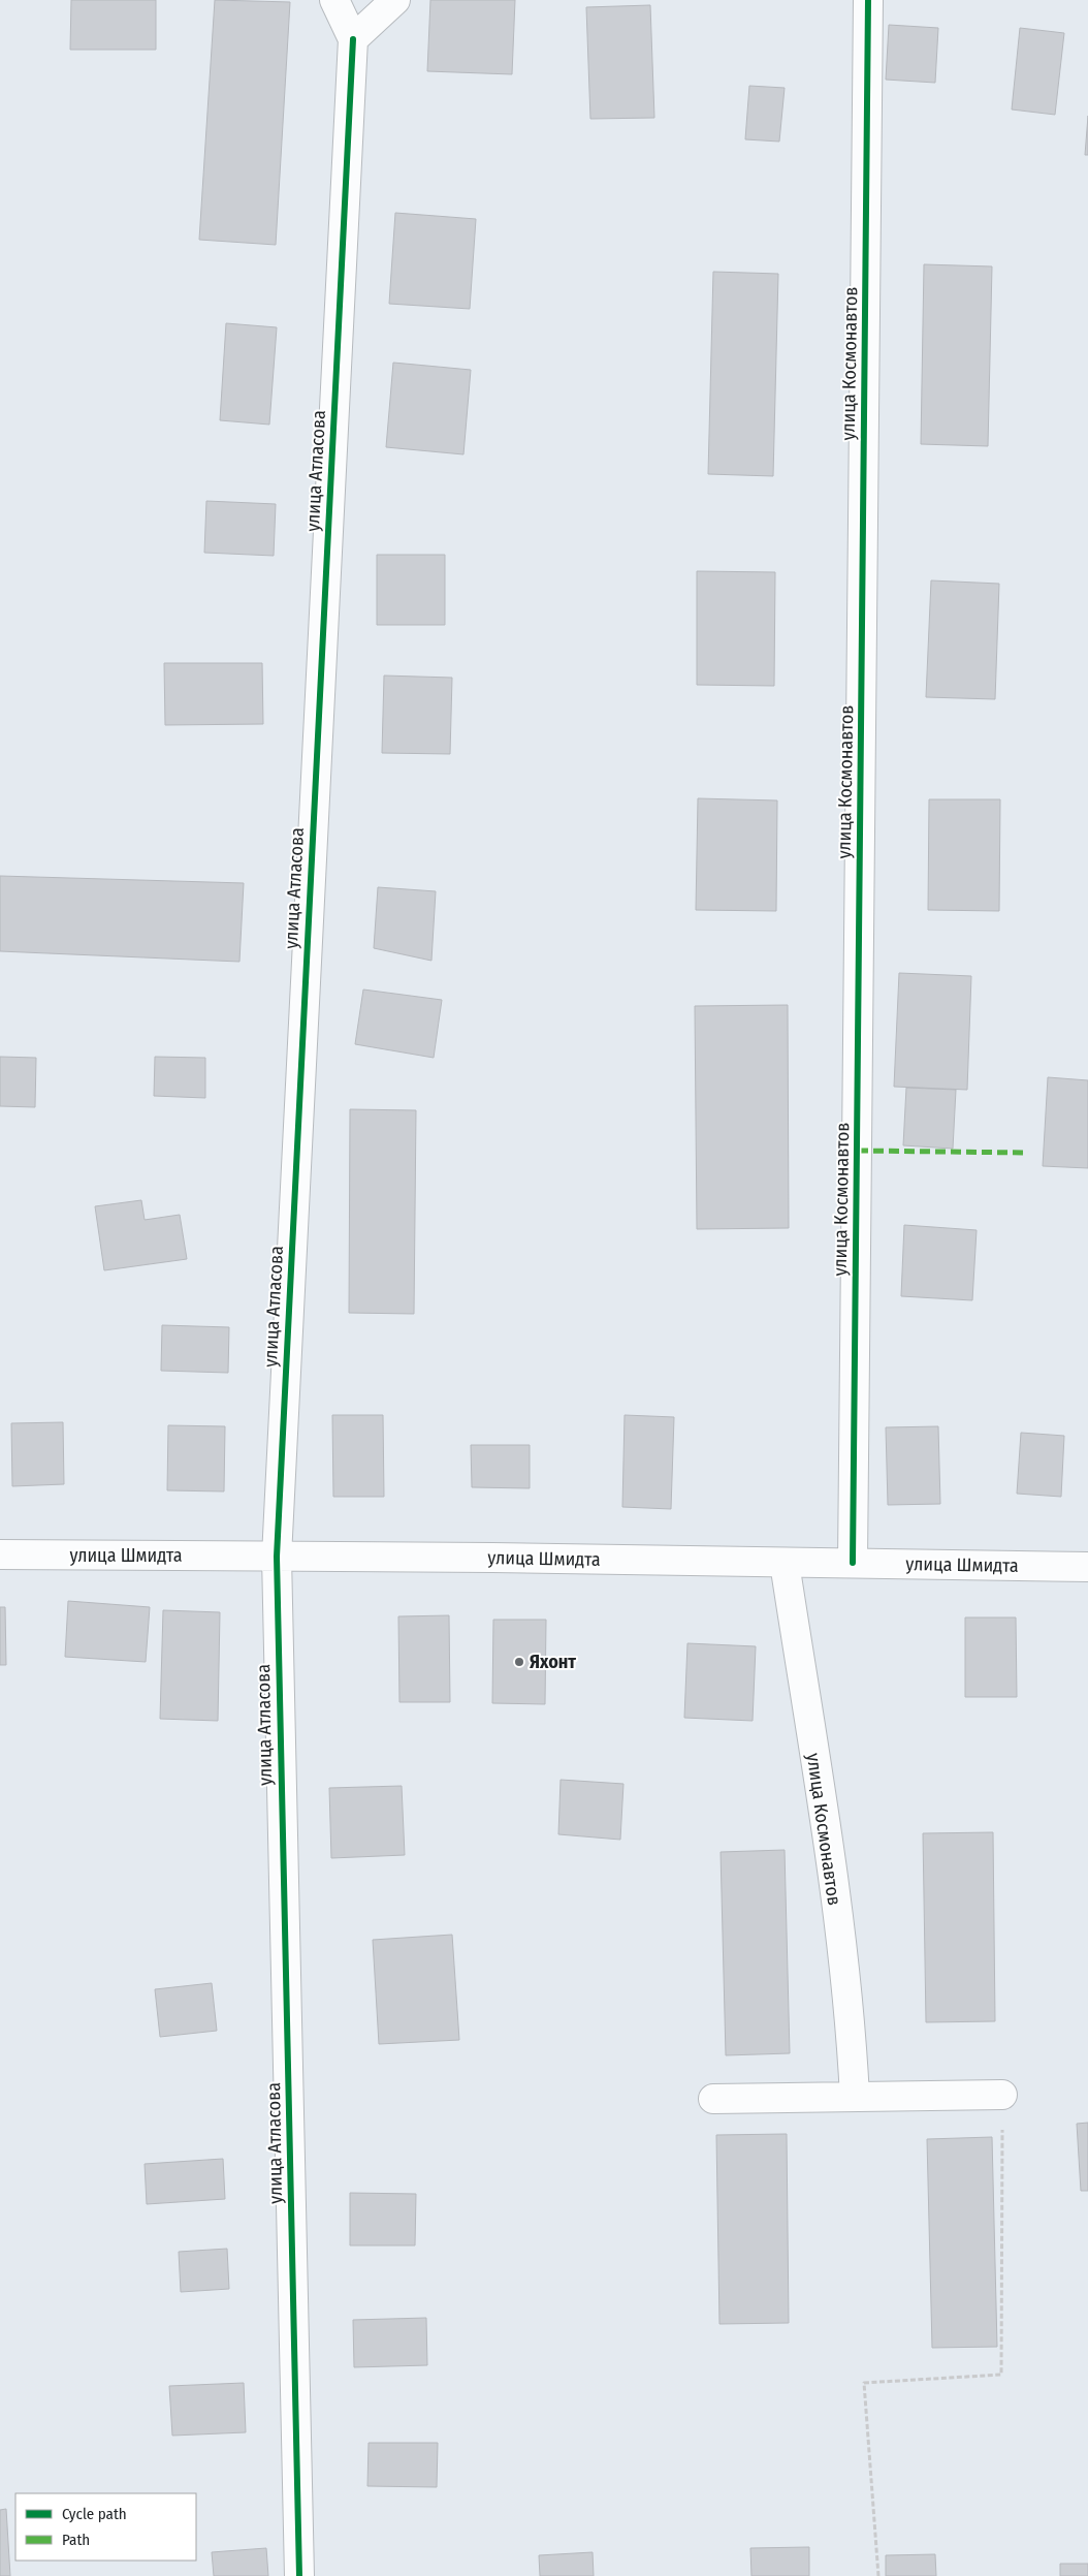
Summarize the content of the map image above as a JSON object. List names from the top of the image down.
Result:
{
  "streets": {
    "street": ["улица Космонавтов", "улица Атласова", "улица Шмидта"]
  },
  "crossings": [
    ["улица Космонавтов", "улица Шмидта"],
    ["улица Атласова", "улица Шмидта"]
  ],
  "places": ["Яхонт"],
  "legend": ["Cycle path", "Path"]
}
